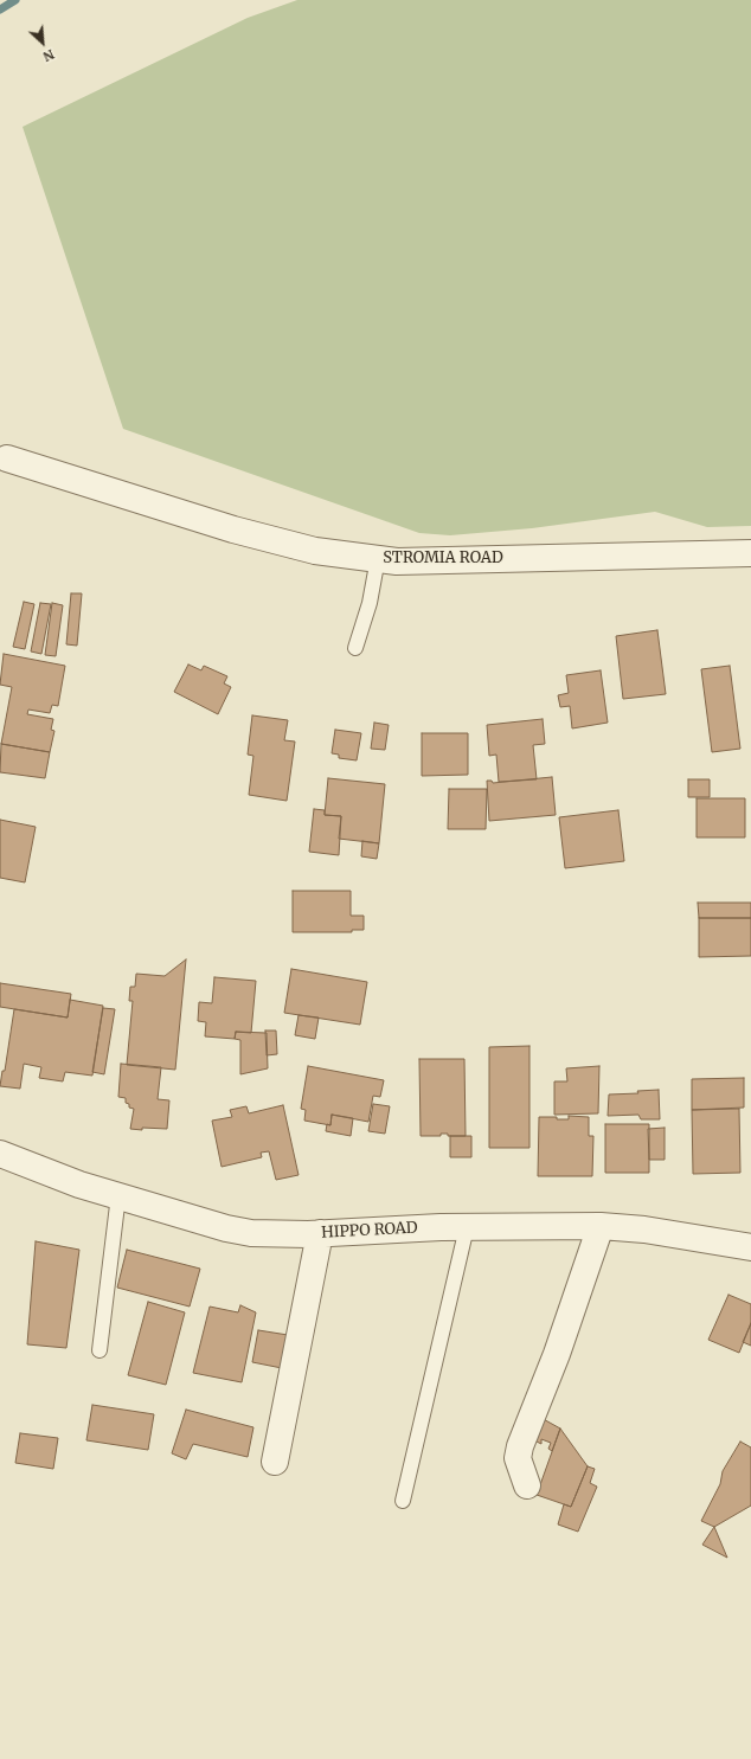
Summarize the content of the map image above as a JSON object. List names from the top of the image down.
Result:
{
  "streets": {
    "street": ["STROMIA ROAD", "HIPPO ROAD"]
  },
  "north": "bottom right"
}
